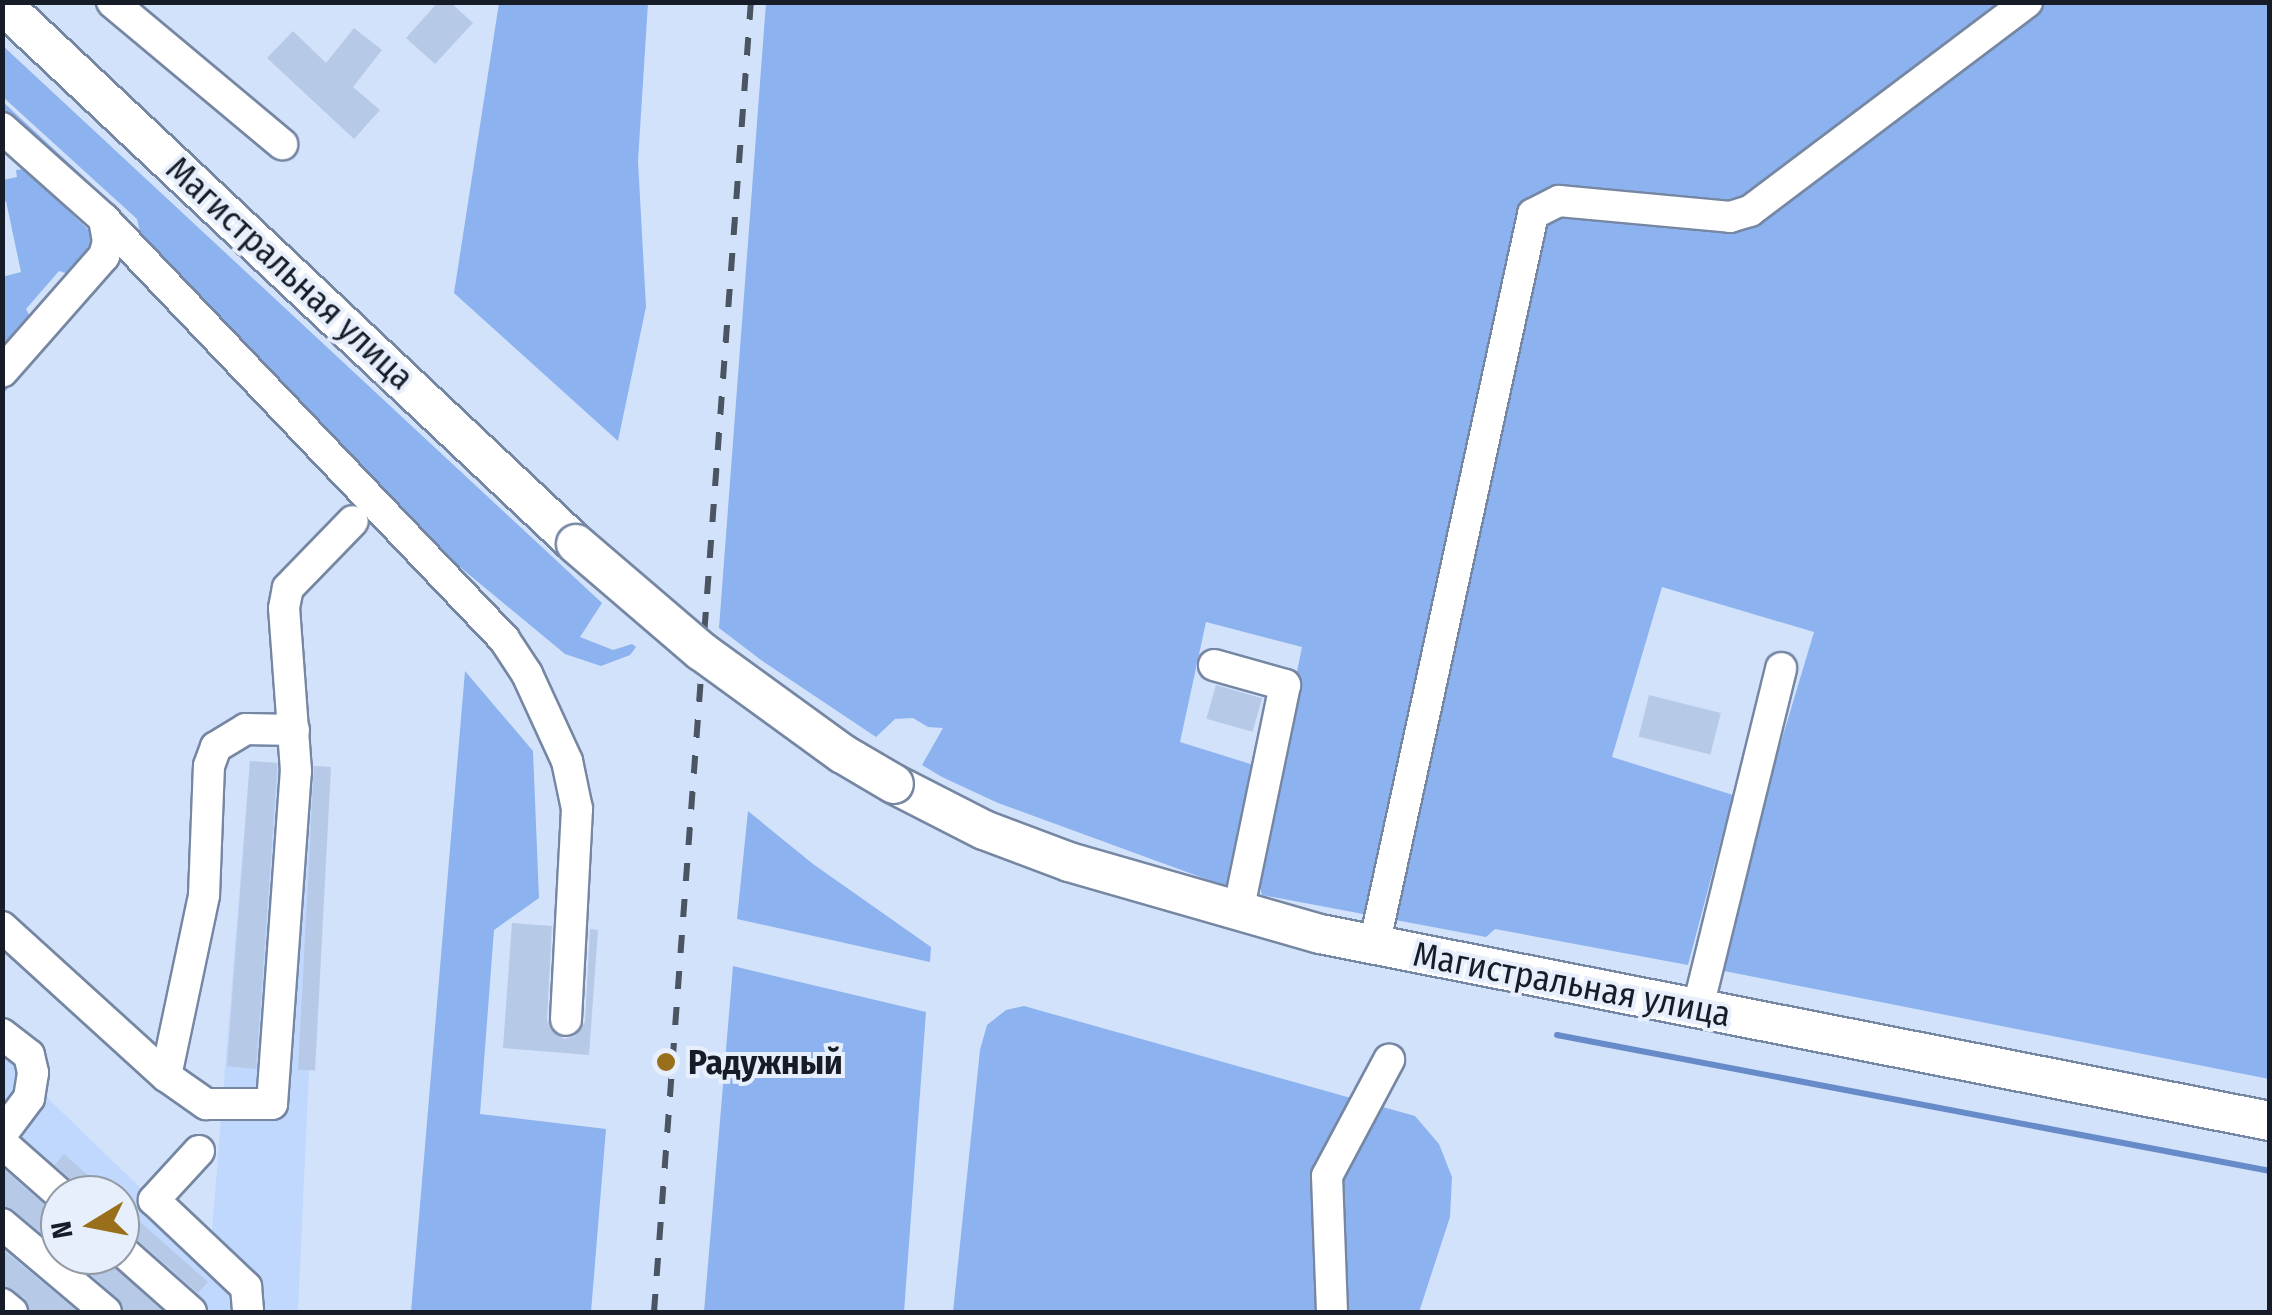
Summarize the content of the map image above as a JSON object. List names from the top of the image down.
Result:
{
  "streets": {
    "main road": ["Магистральная улица"]
  },
  "places": ["Радужный"],
  "north": "left"
}
